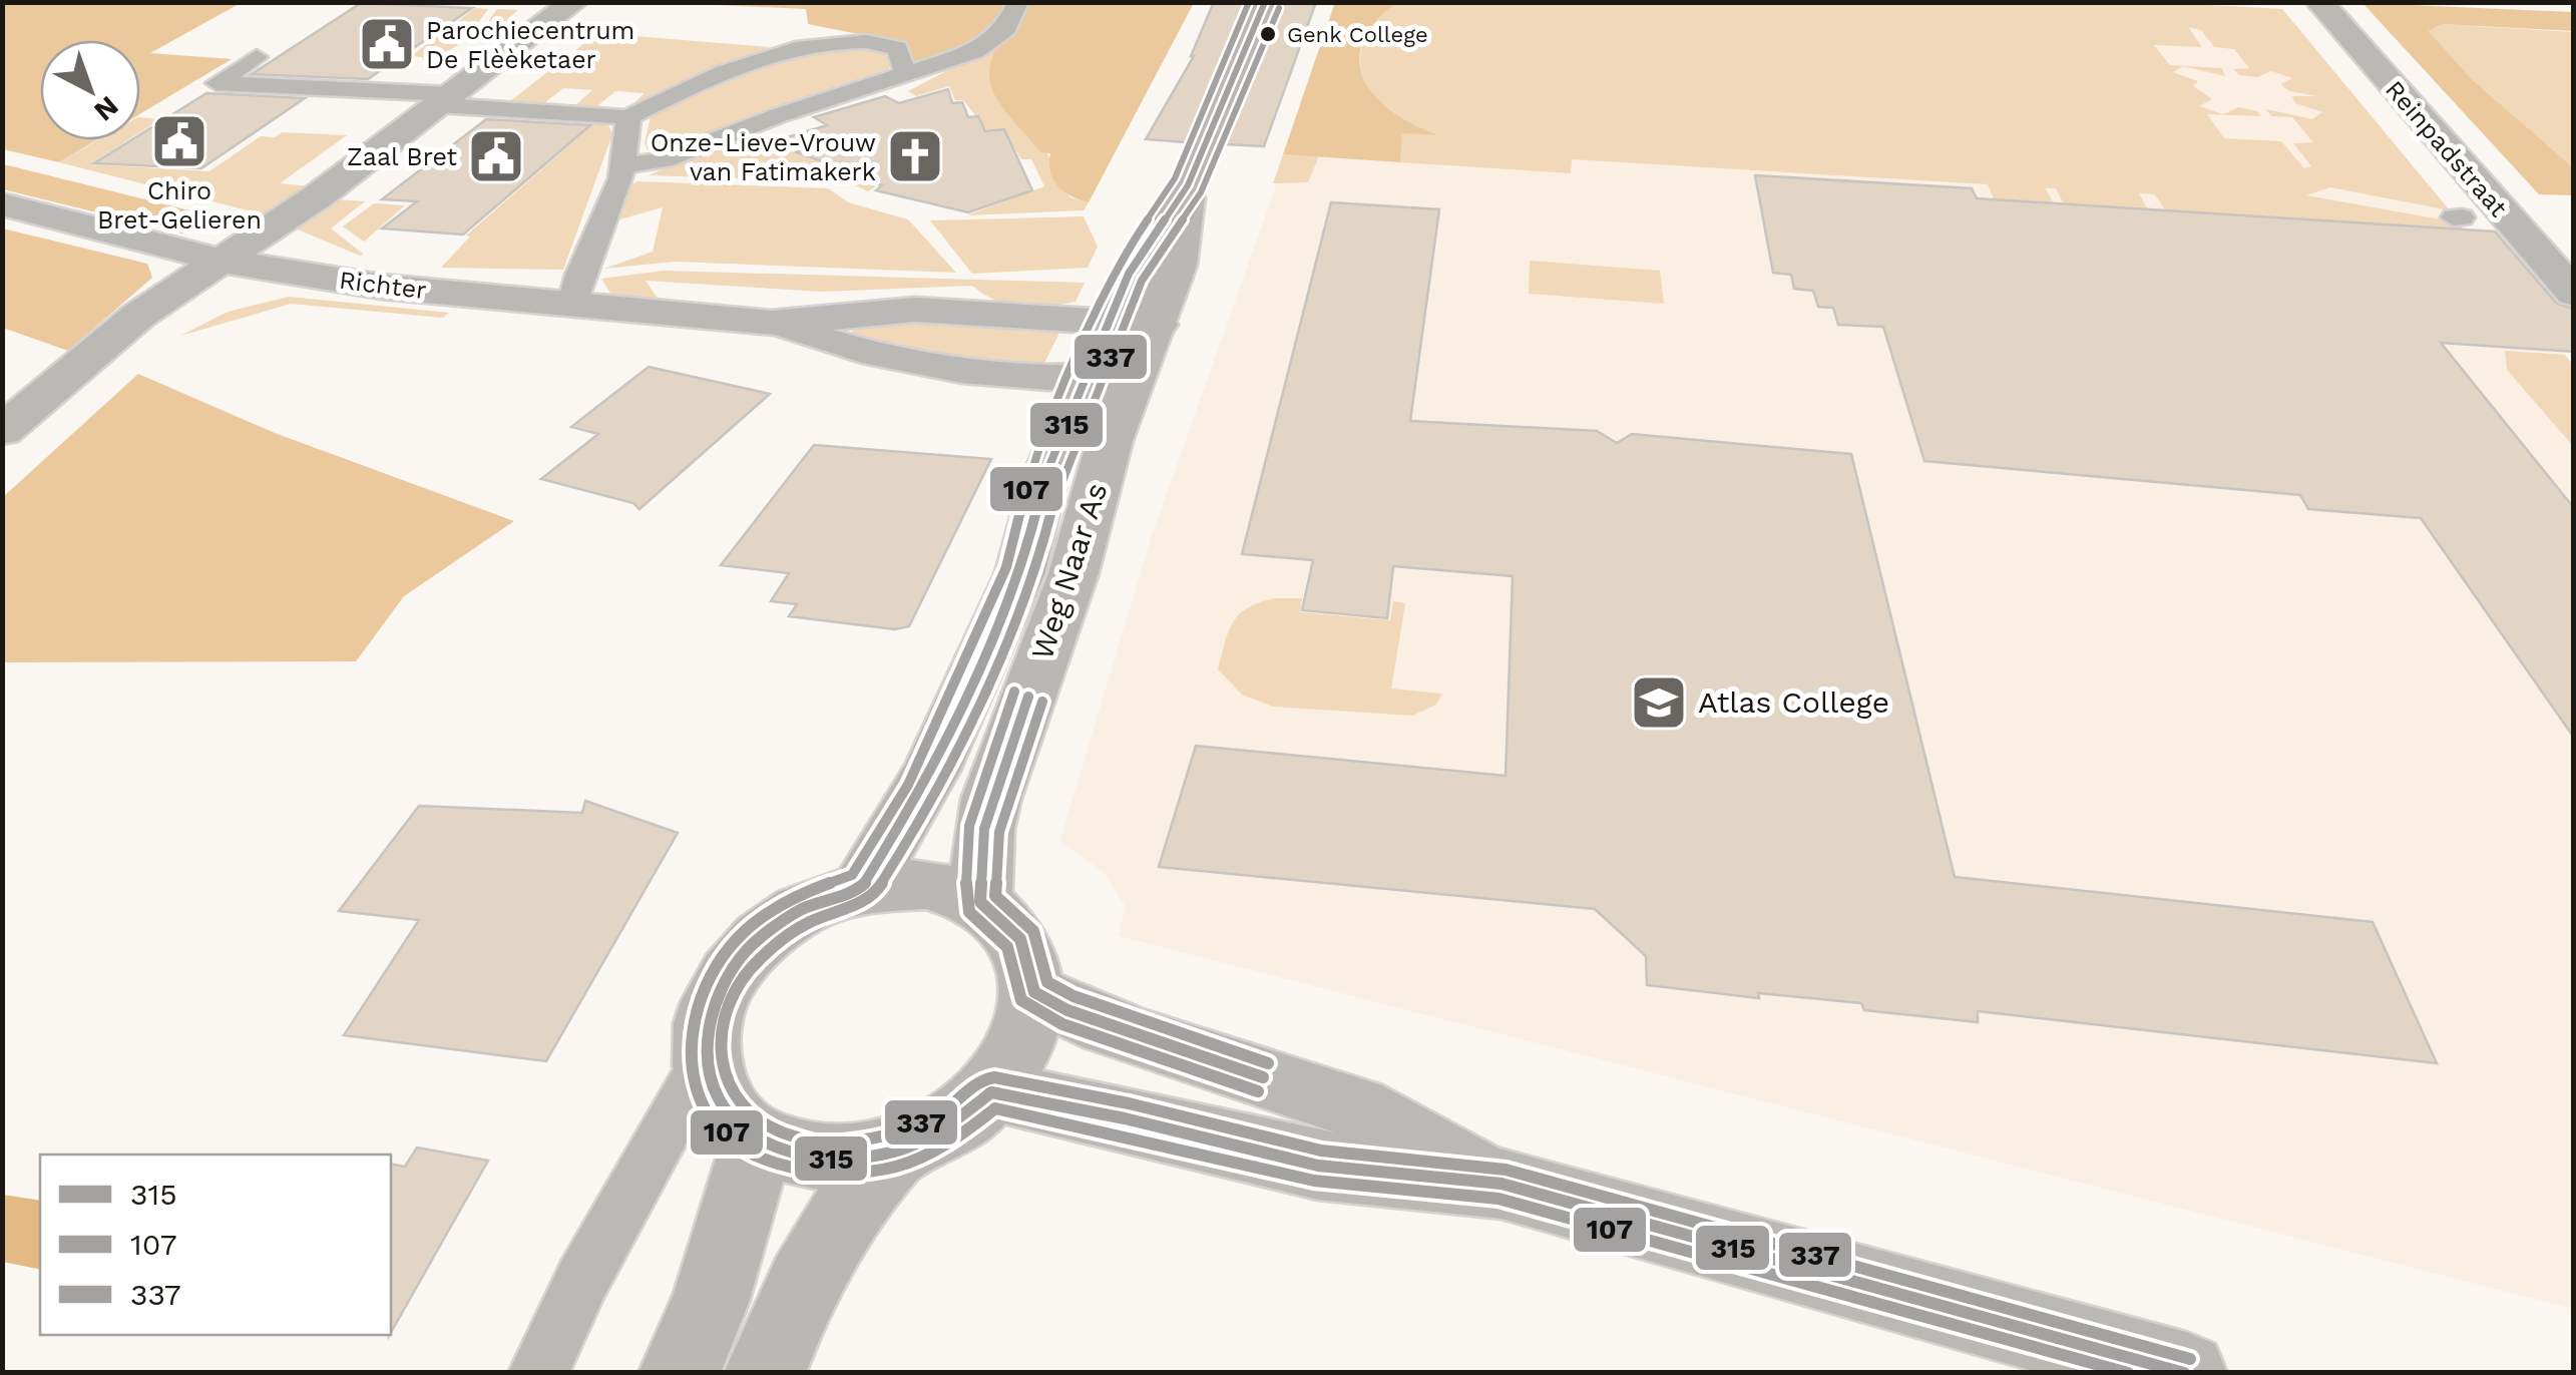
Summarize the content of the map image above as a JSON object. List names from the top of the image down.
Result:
{
  "streets": {
    "main road": ["Weg Naar As"],
    "street": ["Reinpadstraat", "Richter"]
  },
  "crossings": [
    ["Richter", "Weg Naar As"]
  ],
  "places": {
    "other": ["Genk College"],
    "public building": ["Parochiecentrum De Flèèketaer", "Chiro Bret-Gelieren", "Zaal Bret"],
    "church": ["Onze-Lieve-Vrouw van Fatimakerk"],
    "school or university": ["Atlas College"]
  },
  "lines": ["transit line 315", "transit line 107", "transit line 337"],
  "legend": ["315", "107", "337"],
  "north": "bottom right"
}
